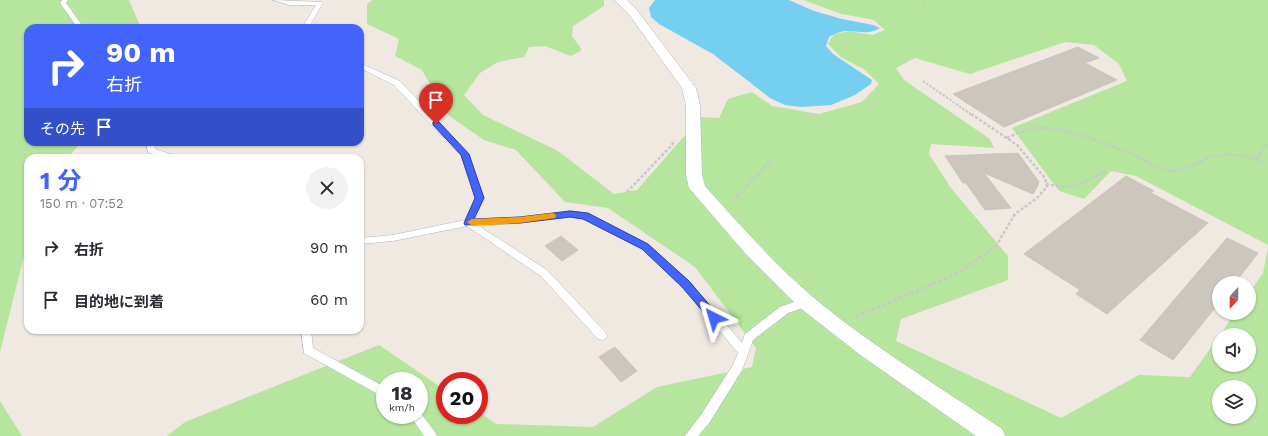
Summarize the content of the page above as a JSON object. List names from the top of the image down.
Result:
{
  "north": "bottom",
  "page": {
    "turn": ["90 m", "右折"],
    "then": "その先",
    "heading": ["1 分", "150 m · 07:52"],
    "list": [
      {
        "name": "右折",
        "value": "90 m"
      },
      {
        "name": "目的地に到着",
        "value": "60 m"
      }
    ],
    "speed": "18 km/h",
    "limit": "20"
  }
}
